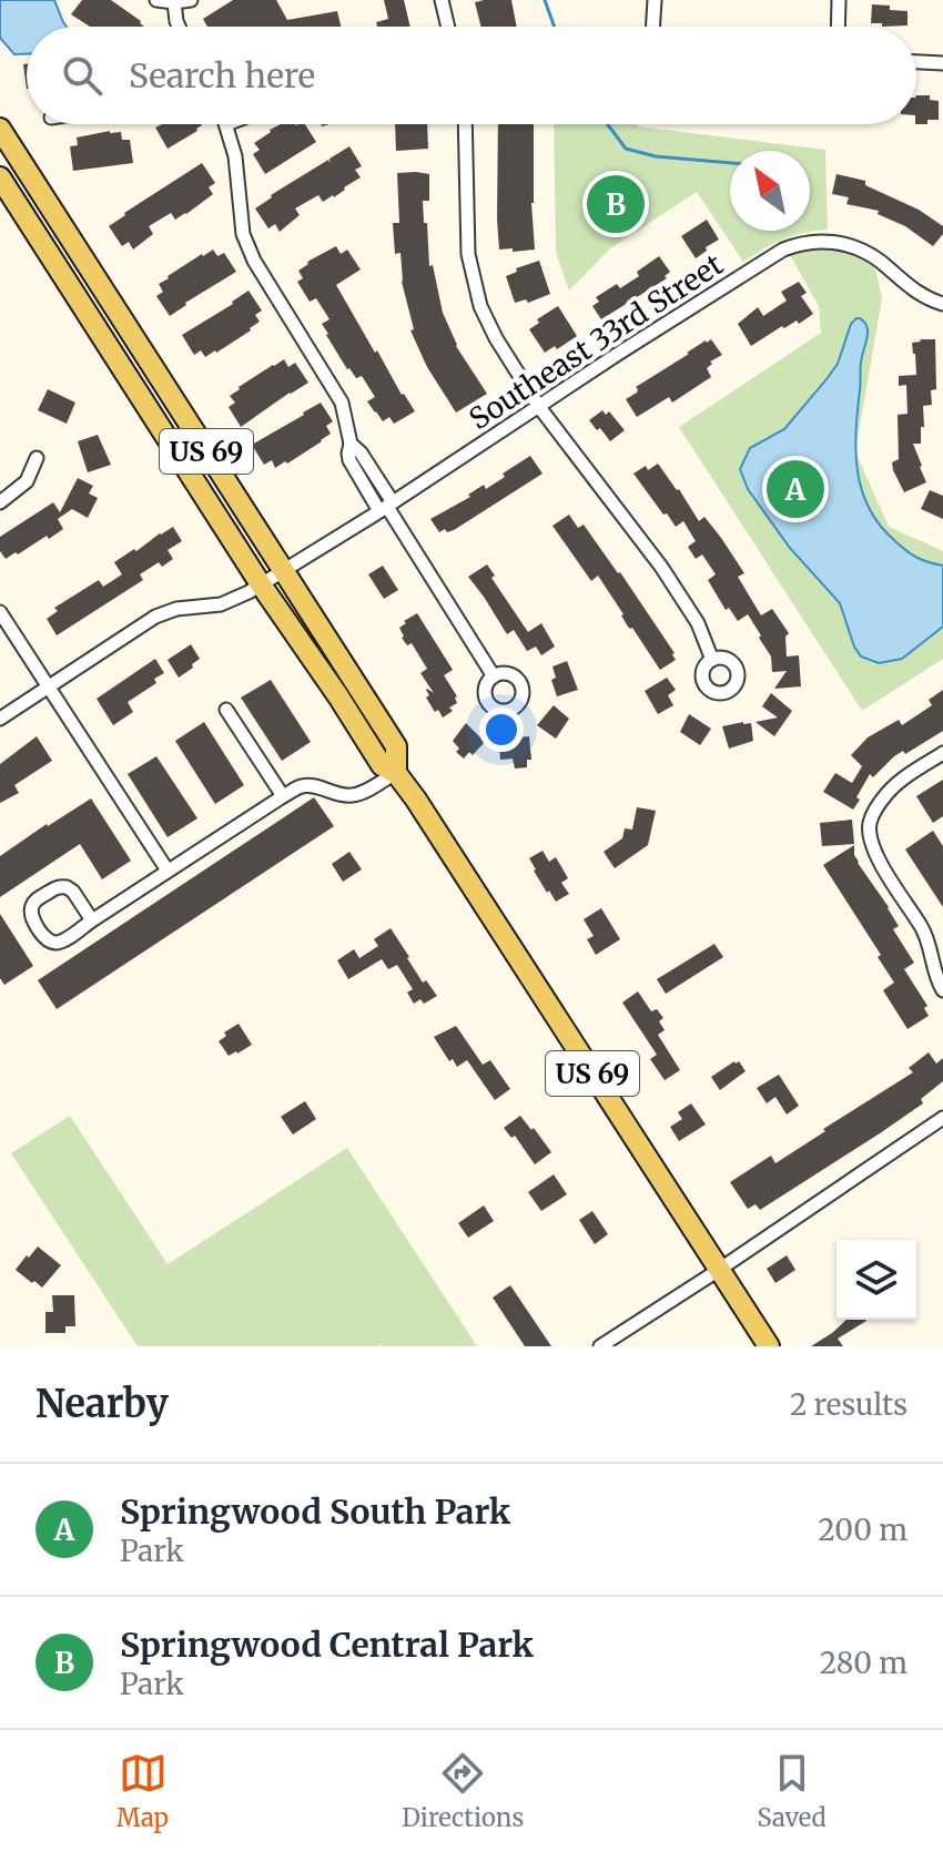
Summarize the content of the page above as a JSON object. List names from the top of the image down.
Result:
{
  "streets": {
    "main road": ["US 69"],
    "street": ["Southeast 33rd Street"]
  },
  "crossings": [
    ["Southeast 33rd Street", "US 69"]
  ],
  "north": "top left",
  "page": {
    "search": "Search here",
    "pins": ["B", "A"],
    "heading": ["Nearby", "2 results"],
    "list": [
      {
        "mark": "A",
        "name": "Springwood South Park",
        "note": "Park",
        "value": "200 m"
      },
      {
        "mark": "B",
        "name": "Springwood Central Park",
        "note": "Park",
        "value": "280 m"
      }
    ],
    "nav": ["Map", "Directions", "Saved"]
  }
}
